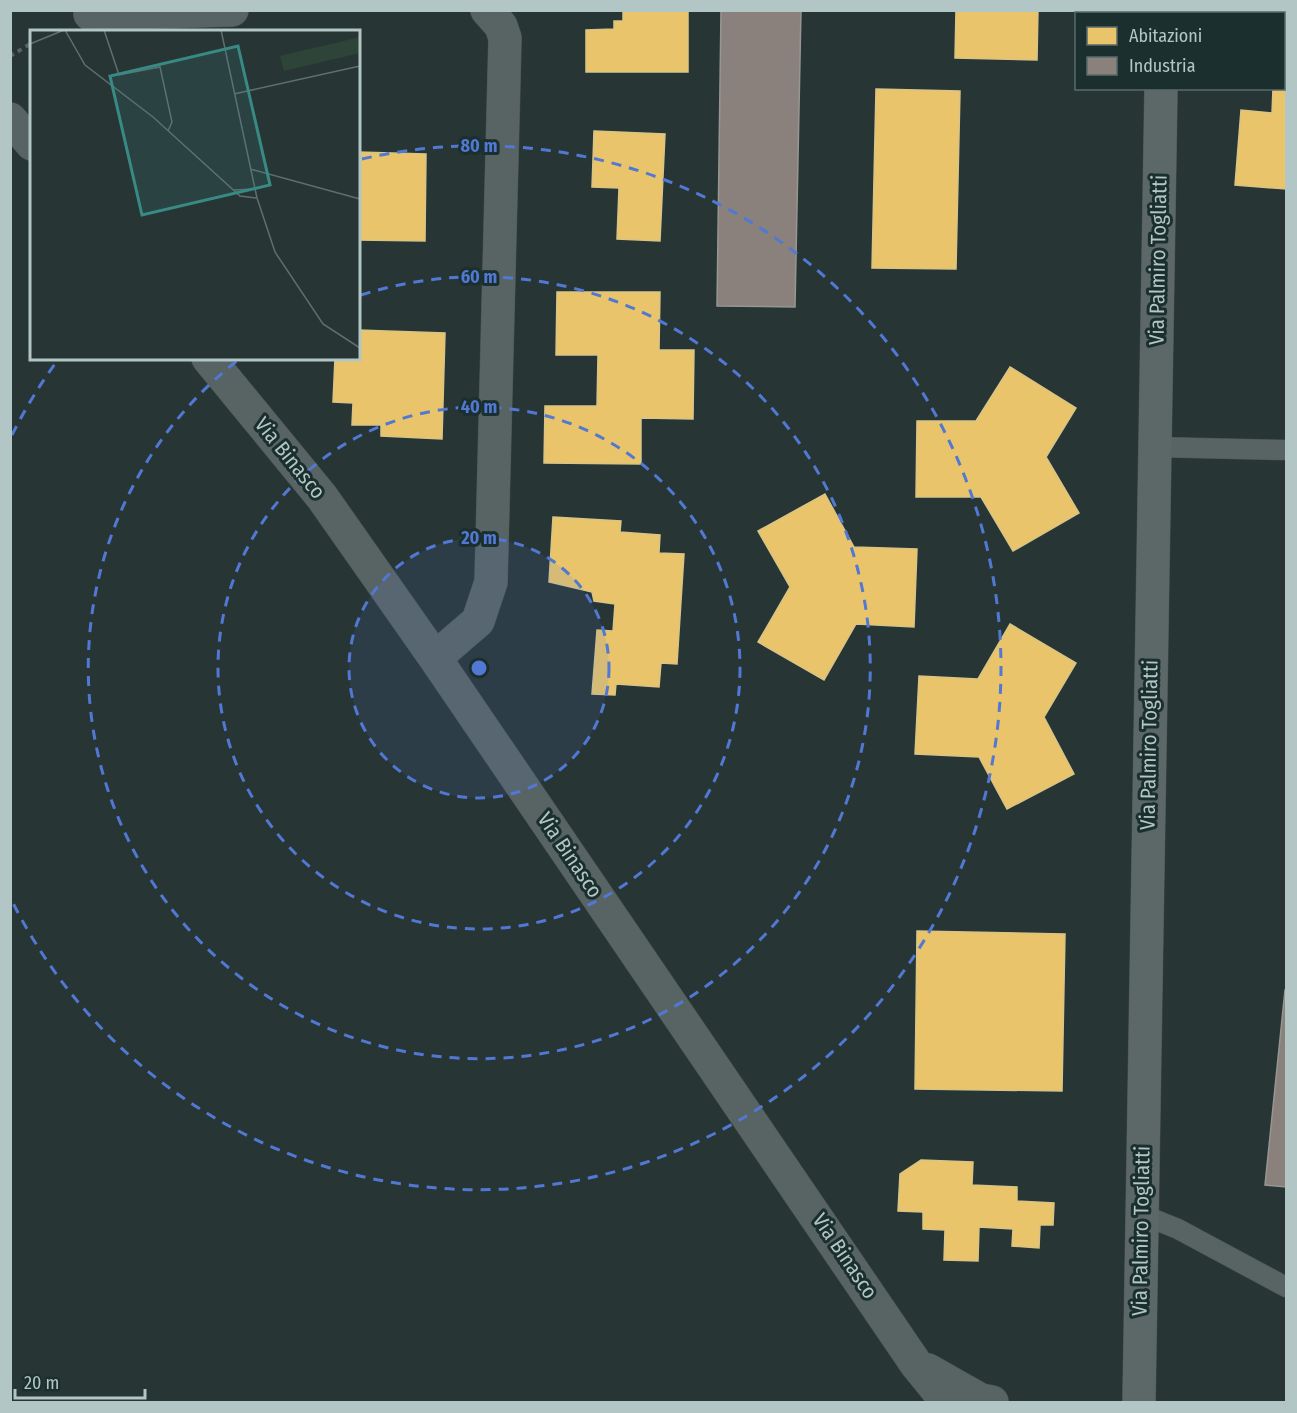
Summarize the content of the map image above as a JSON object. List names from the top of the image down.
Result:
{
  "streets": {
    "street": ["Via Palmiro Togliatti", "Via Binasco"]
  },
  "legend": ["Abitazioni", "Industria"],
  "scale_bar": "20 m",
  "rings": [
    "80 m",
    "60 m",
    "40 m",
    "20 m"
  ]
}
